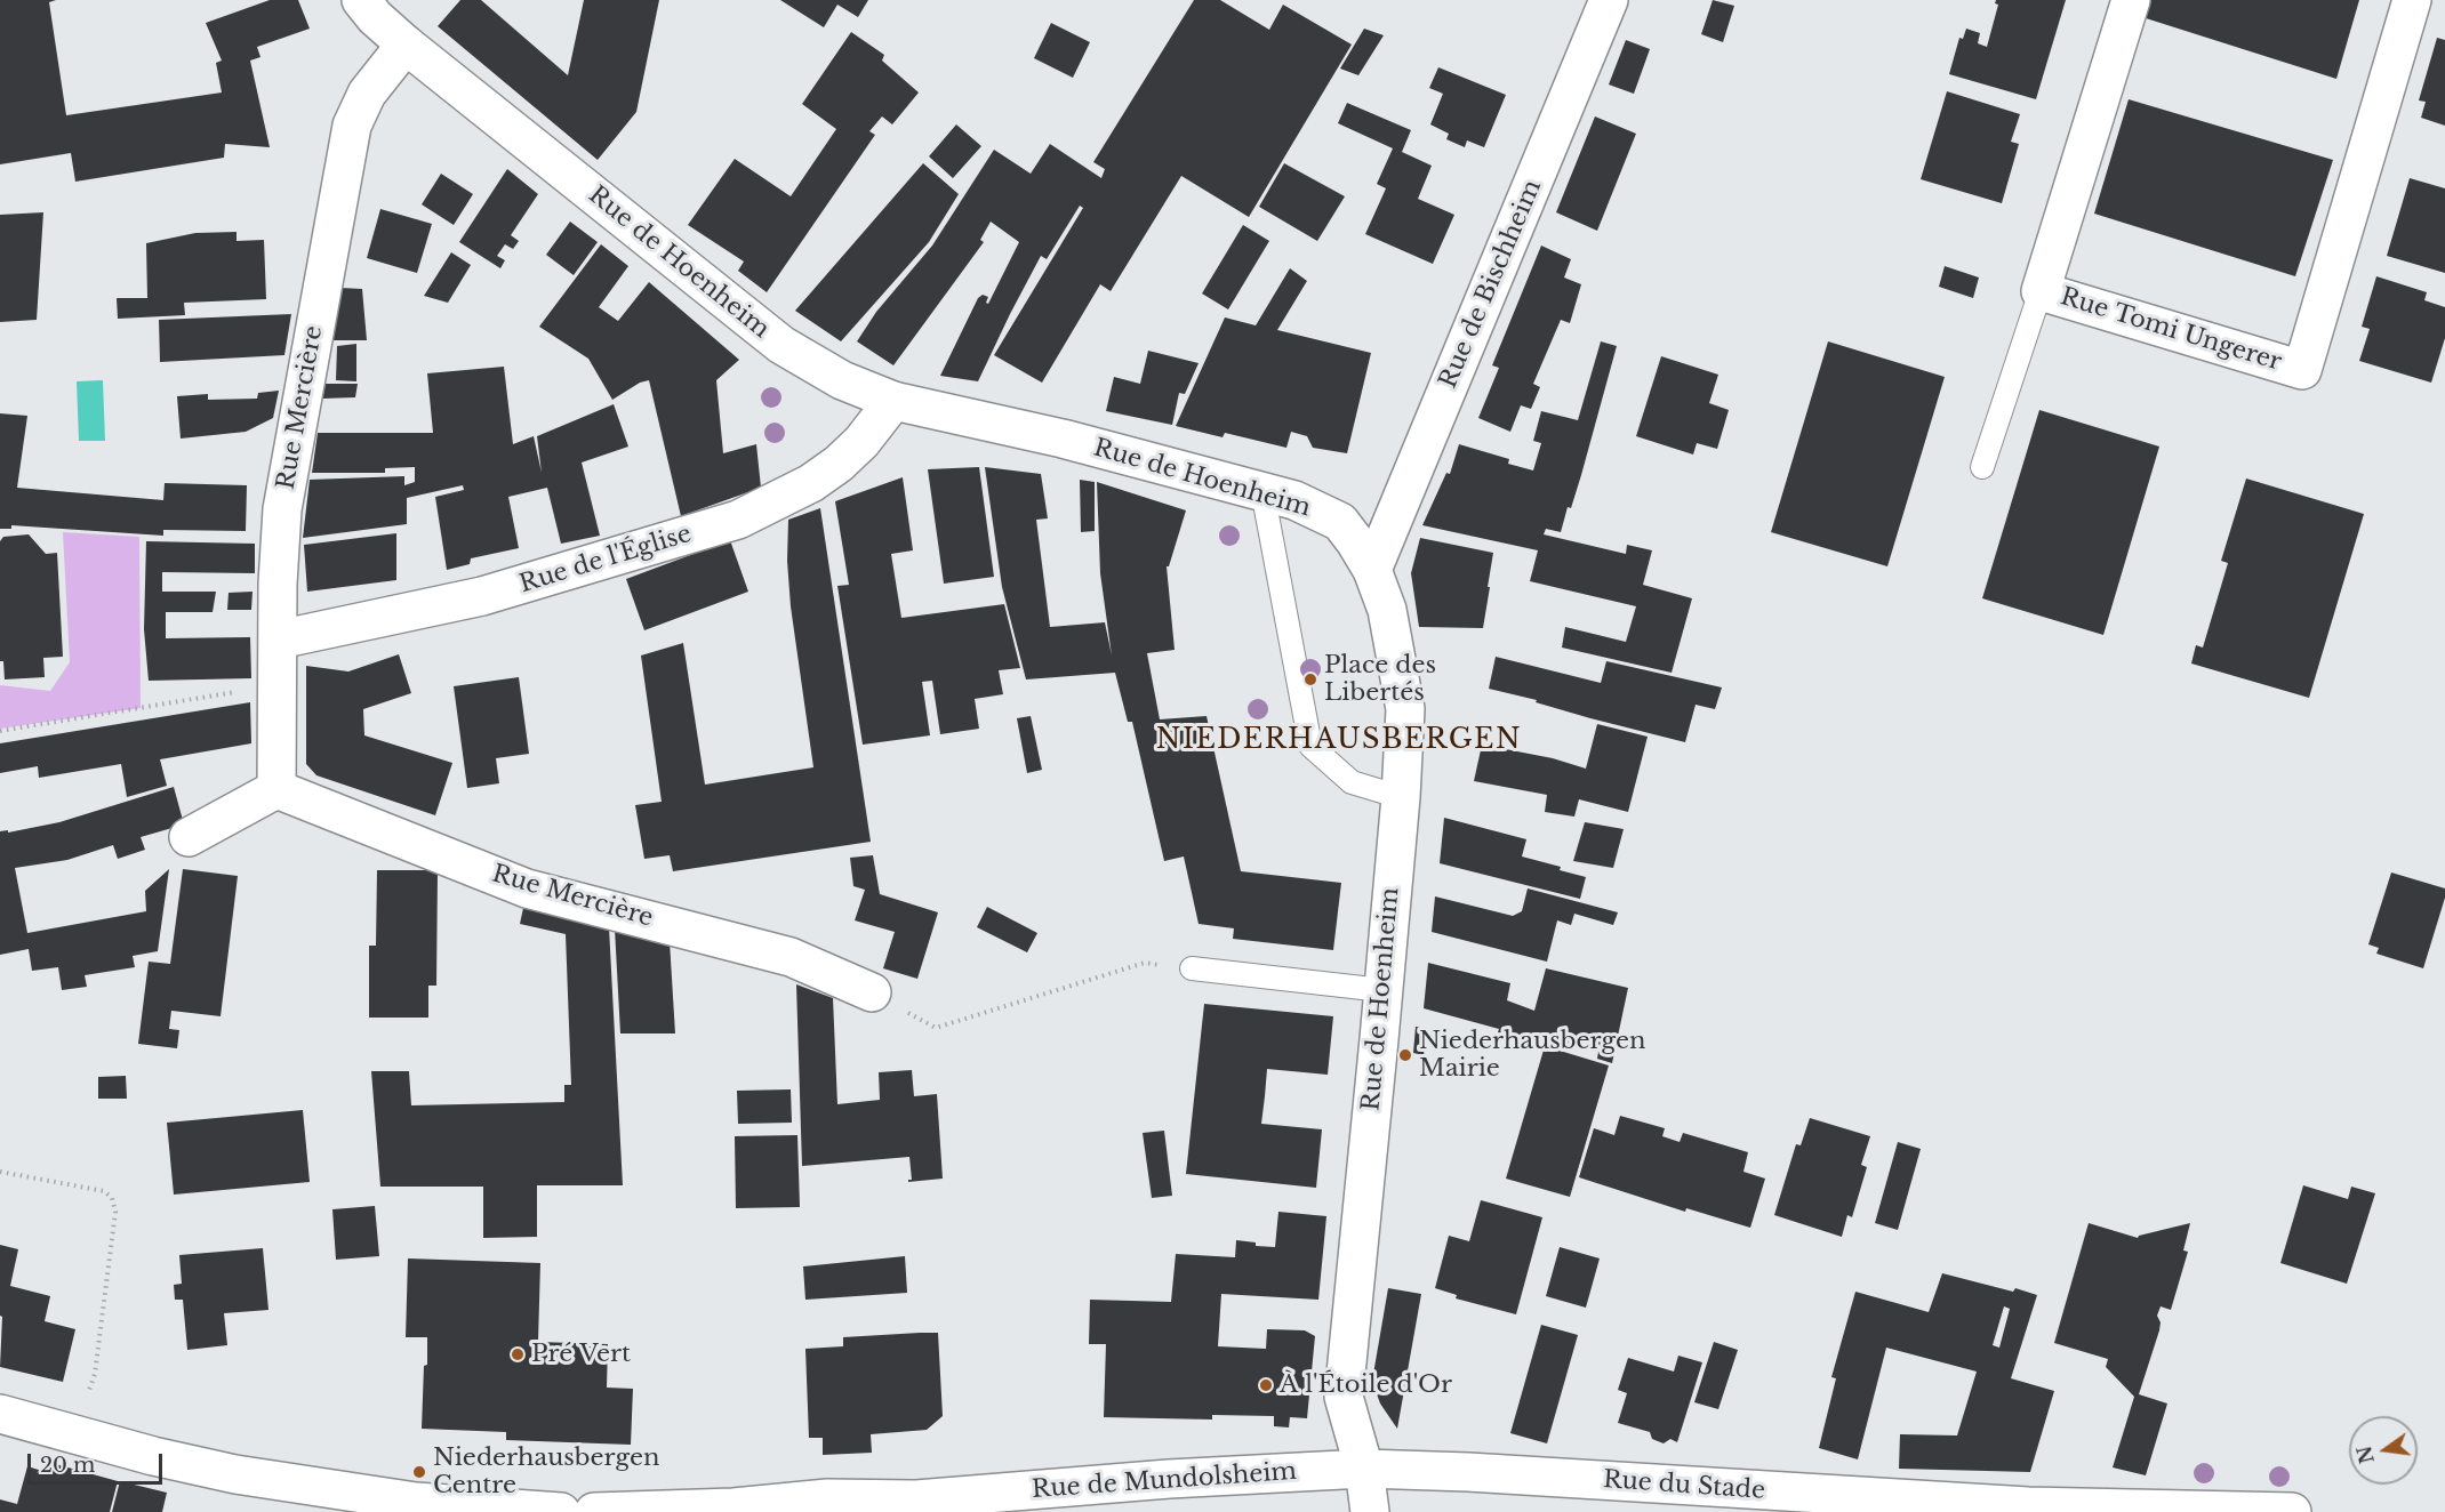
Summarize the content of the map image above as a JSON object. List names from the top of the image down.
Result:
{
  "streets": {
    "street": [
      "Rue de Hoenheim",
      "Rue de Bischheim",
      "Rue Tomi Ungerer",
      "Rue Mercière",
      "Rue de l'Église",
      "Rue de Mundolsheim",
      "Rue du Stade"
    ]
  },
  "crossings": [
    ["Rue de Hoenheim", "Rue de Bischheim"],
    ["Rue de Hoenheim", "Rue Mercière"],
    ["Rue de Hoenheim", "Rue de l'Église"],
    ["Rue de Hoenheim", "Rue de Mundolsheim"],
    ["Rue de Hoenheim", "Rue du Stade"],
    ["Rue Mercière", "Rue de l'Église"],
    ["Rue de Mundolsheim", "Rue du Stade"]
  ],
  "districts": ["NIEDERHAUSBERGEN"],
  "places": [
    "Place des Libertés",
    "Niederhausbergen Mairie",
    "Pré Vert",
    "À l'Étoile d'Or",
    "Niederhausbergen Centre"
  ],
  "scale_bar": "20 m",
  "north": "left"
}
